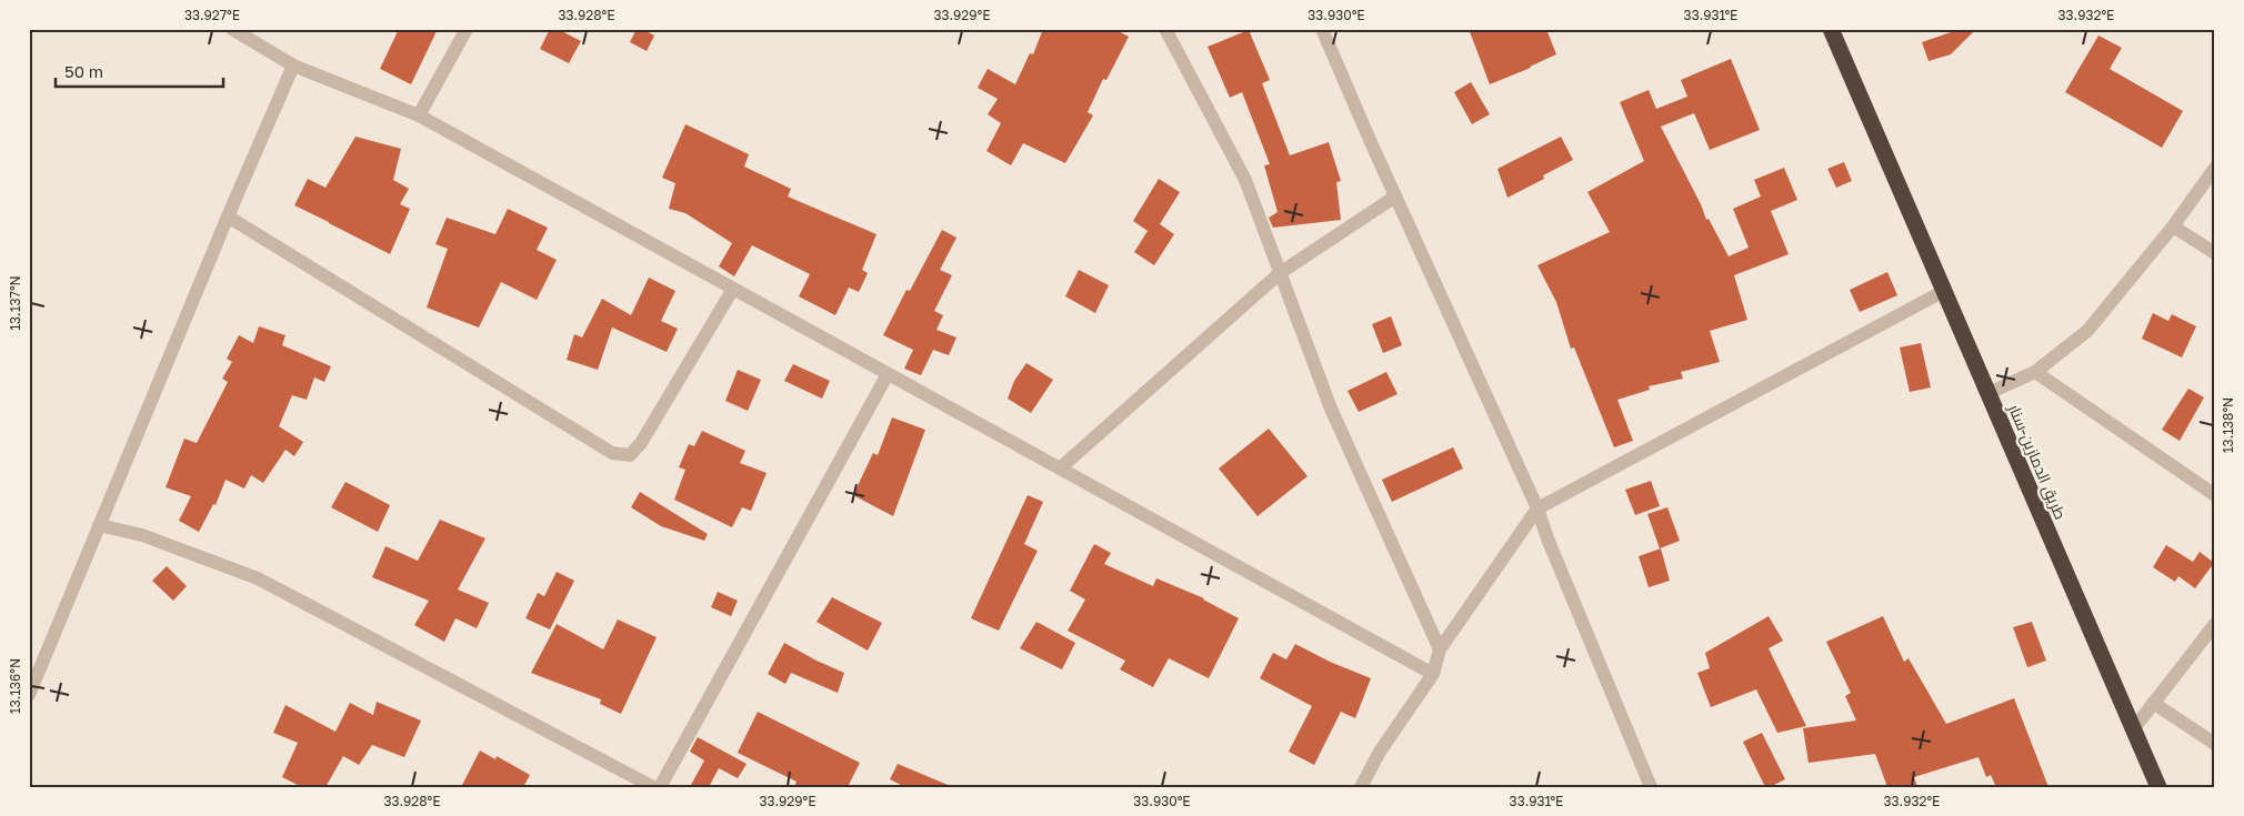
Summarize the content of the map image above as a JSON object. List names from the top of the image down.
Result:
{
  "streets": {
    "highway": ["طريق الدمازين-سنار"]
  },
  "scale_bar": "50 m",
  "coordinates": [
    "33.927°E",
    "33.928°E",
    "33.929°E",
    "33.930°E",
    "33.931°E",
    "33.932°E",
    "13.137°N",
    "13.138°N",
    "13.136°N"
  ]
}
